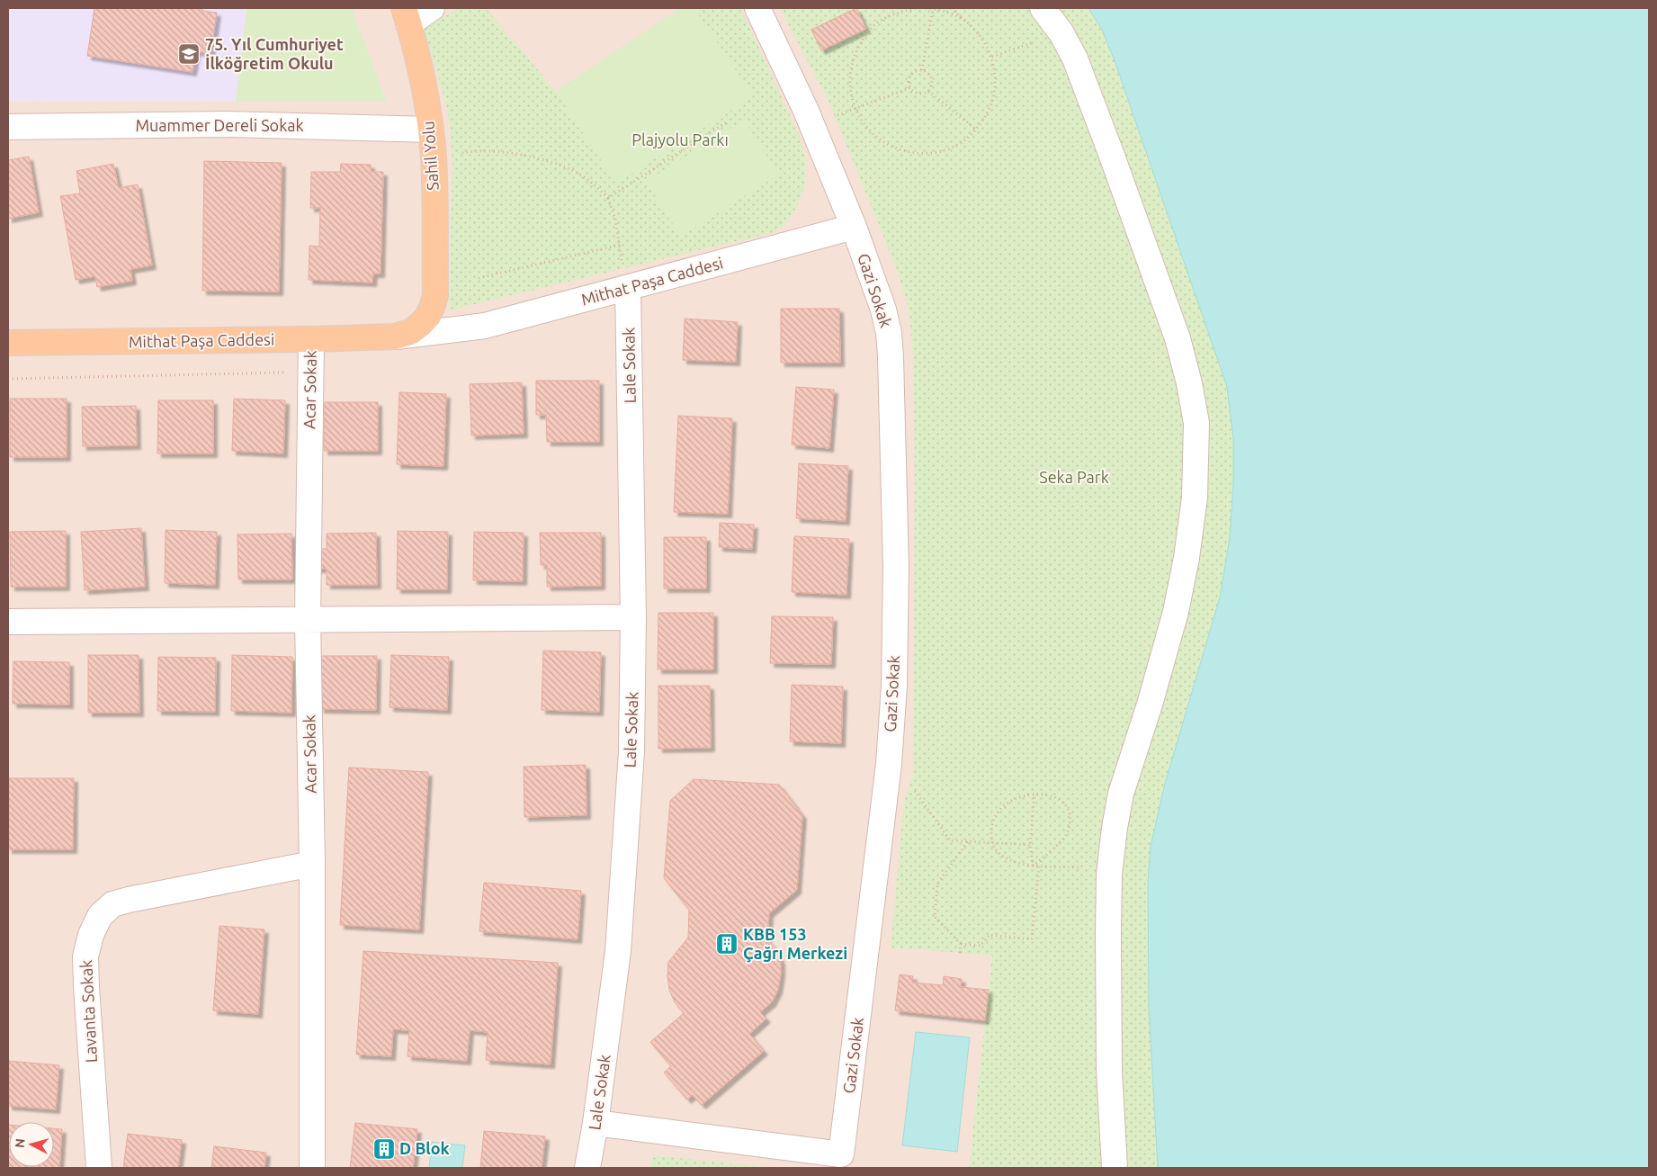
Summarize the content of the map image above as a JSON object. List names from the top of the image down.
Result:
{
  "streets": {
    "main road": ["Sahil Yolu", "Mithat Paşa Caddesi"],
    "street": [
      "Muammer Dereli Sokak",
      "Gazi Sokak",
      "Lale Sokak",
      "Acar Sokak",
      "Lavanta Sokak"
    ]
  },
  "crossings": [
    ["Muammer Dereli Sokak", "Sahil Yolu"],
    ["Sahil Yolu", "Mithat Paşa Caddesi"],
    ["Mithat Paşa Caddesi", "Gazi Sokak"],
    ["Mithat Paşa Caddesi", "Lale Sokak"],
    ["Mithat Paşa Caddesi", "Acar Sokak"],
    ["Gazi Sokak", "Lale Sokak"],
    ["Acar Sokak", "Lavanta Sokak"]
  ],
  "parks": ["Plajyolu Parkı", "Seka Park"],
  "places": {
    "school or university": ["75. Yıl Cumhuriyet İlköğretim Okulu"],
    "building": ["KBB 153 Çağrı Merkezi", "D Blok"]
  },
  "north": "left"
}
